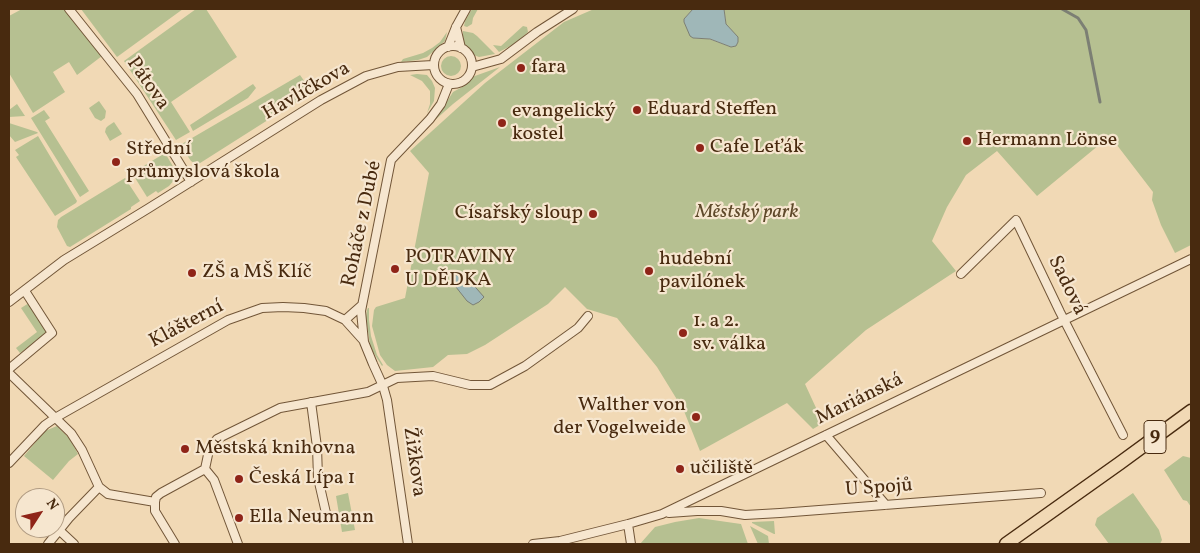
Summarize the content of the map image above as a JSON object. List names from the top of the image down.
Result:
{
  "streets": {
    "main road": ["9"],
    "street": [
      "Pátova",
      "Havlíčkova",
      "Roháče z Dubé",
      "Sadová",
      "Klášterní",
      "Mariánská",
      "Žižkova",
      "U Spojů"
    ]
  },
  "crossings": [
    ["Pátova", "Havlíčkova"],
    ["Havlíčkova", "Roháče z Dubé"],
    ["Roháče z Dubé", "Klášterní"],
    ["Roháče z Dubé", "Žižkova"],
    ["Sadová", "Mariánská"],
    ["Mariánská", "U Spojů"]
  ],
  "parks": ["Městský park"],
  "places": [
    "fara",
    "Eduard Steffen",
    "evangelický kostel",
    "Hermann Lönse",
    "Cafe Leťák",
    "Střední průmyslová škola",
    "Císařský sloup",
    "POTRAVINY U DĚDKA",
    "hudební pavilónek",
    "ZŠ a MŠ Klíč",
    "1. a 2. sv. válka",
    "Walther von der Vogelweide",
    "Městská knihovna",
    "učiliště",
    "Česká Lípa 1",
    "Ella Neumann"
  ],
  "north": "top right"
}
